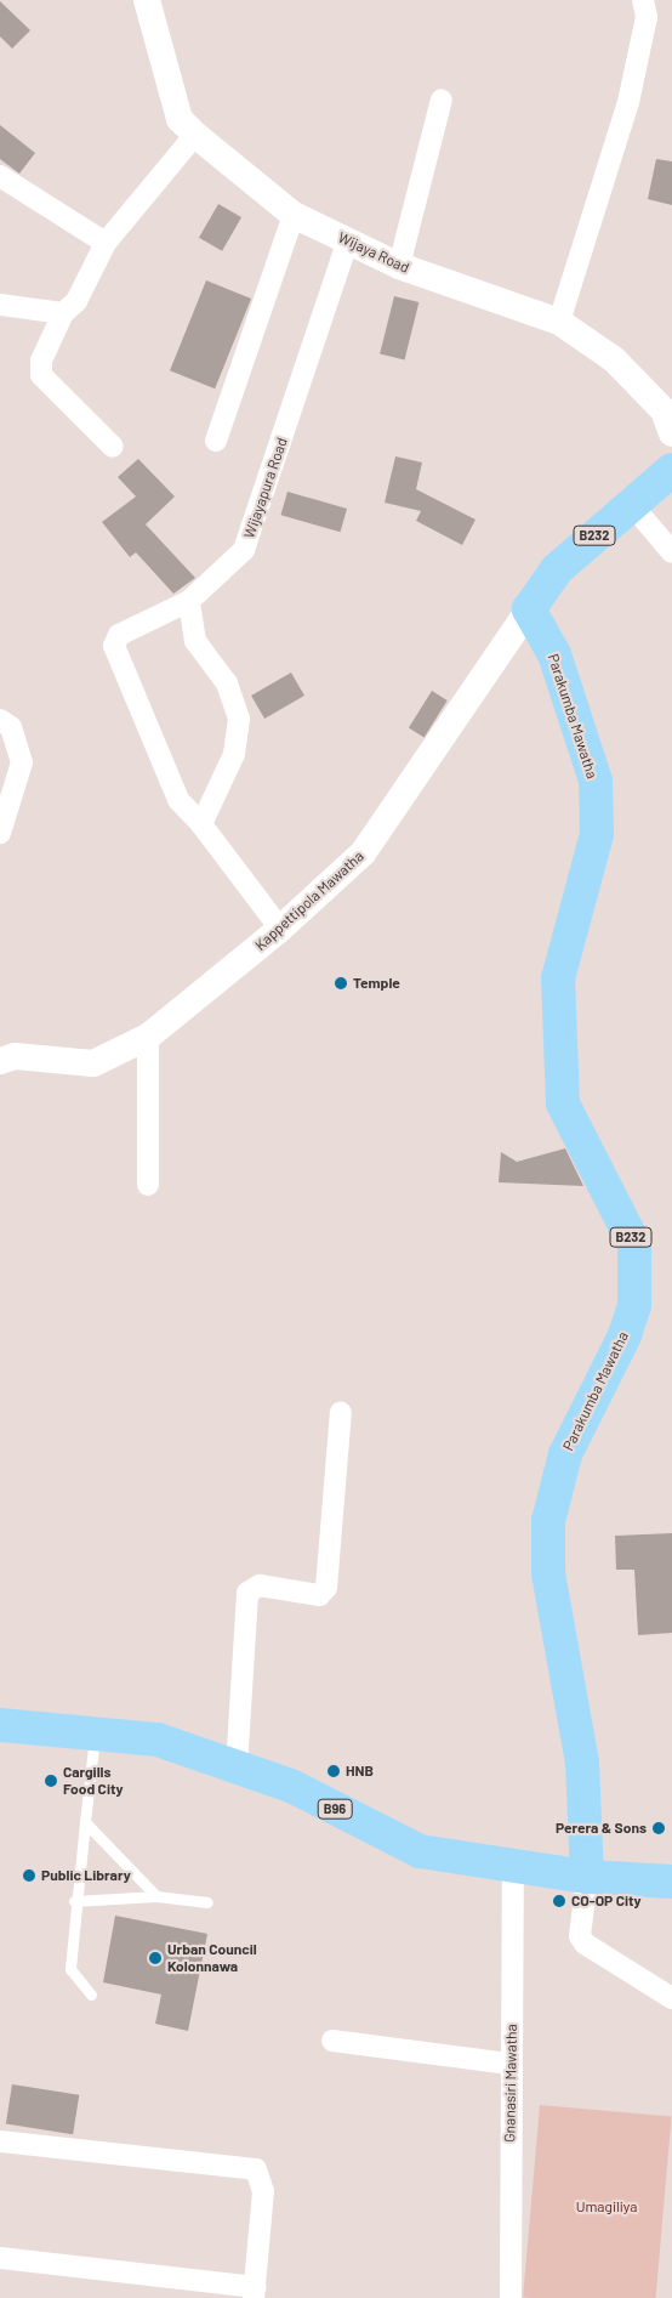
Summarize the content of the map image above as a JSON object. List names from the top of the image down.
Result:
{
  "streets": {
    "main road": ["B232", "Parakumba Mawatha", "B96"],
    "street": [
      "Wijaya Road",
      "Wijayapura Road",
      "Kappettipola Mawatha",
      "Gnanasiri Mawatha"
    ]
  },
  "crossings": [
    ["Wijaya Road", "Wijayapura Road"],
    ["B232", "Parakumba Mawatha"],
    ["B232", "Kappettipola Mawatha"],
    ["Parakumba Mawatha", "Kappettipola Mawatha"],
    ["Parakumba Mawatha", "B96"],
    ["B96", "Gnanasiri Mawatha"]
  ],
  "parks": ["Umagiliya"],
  "places": [
    "Temple",
    "HNB",
    "Cargills Food City",
    "Perera & Sons",
    "Public Library",
    "CO-OP City",
    "Urban Council Kolonnawa"
  ]
}
